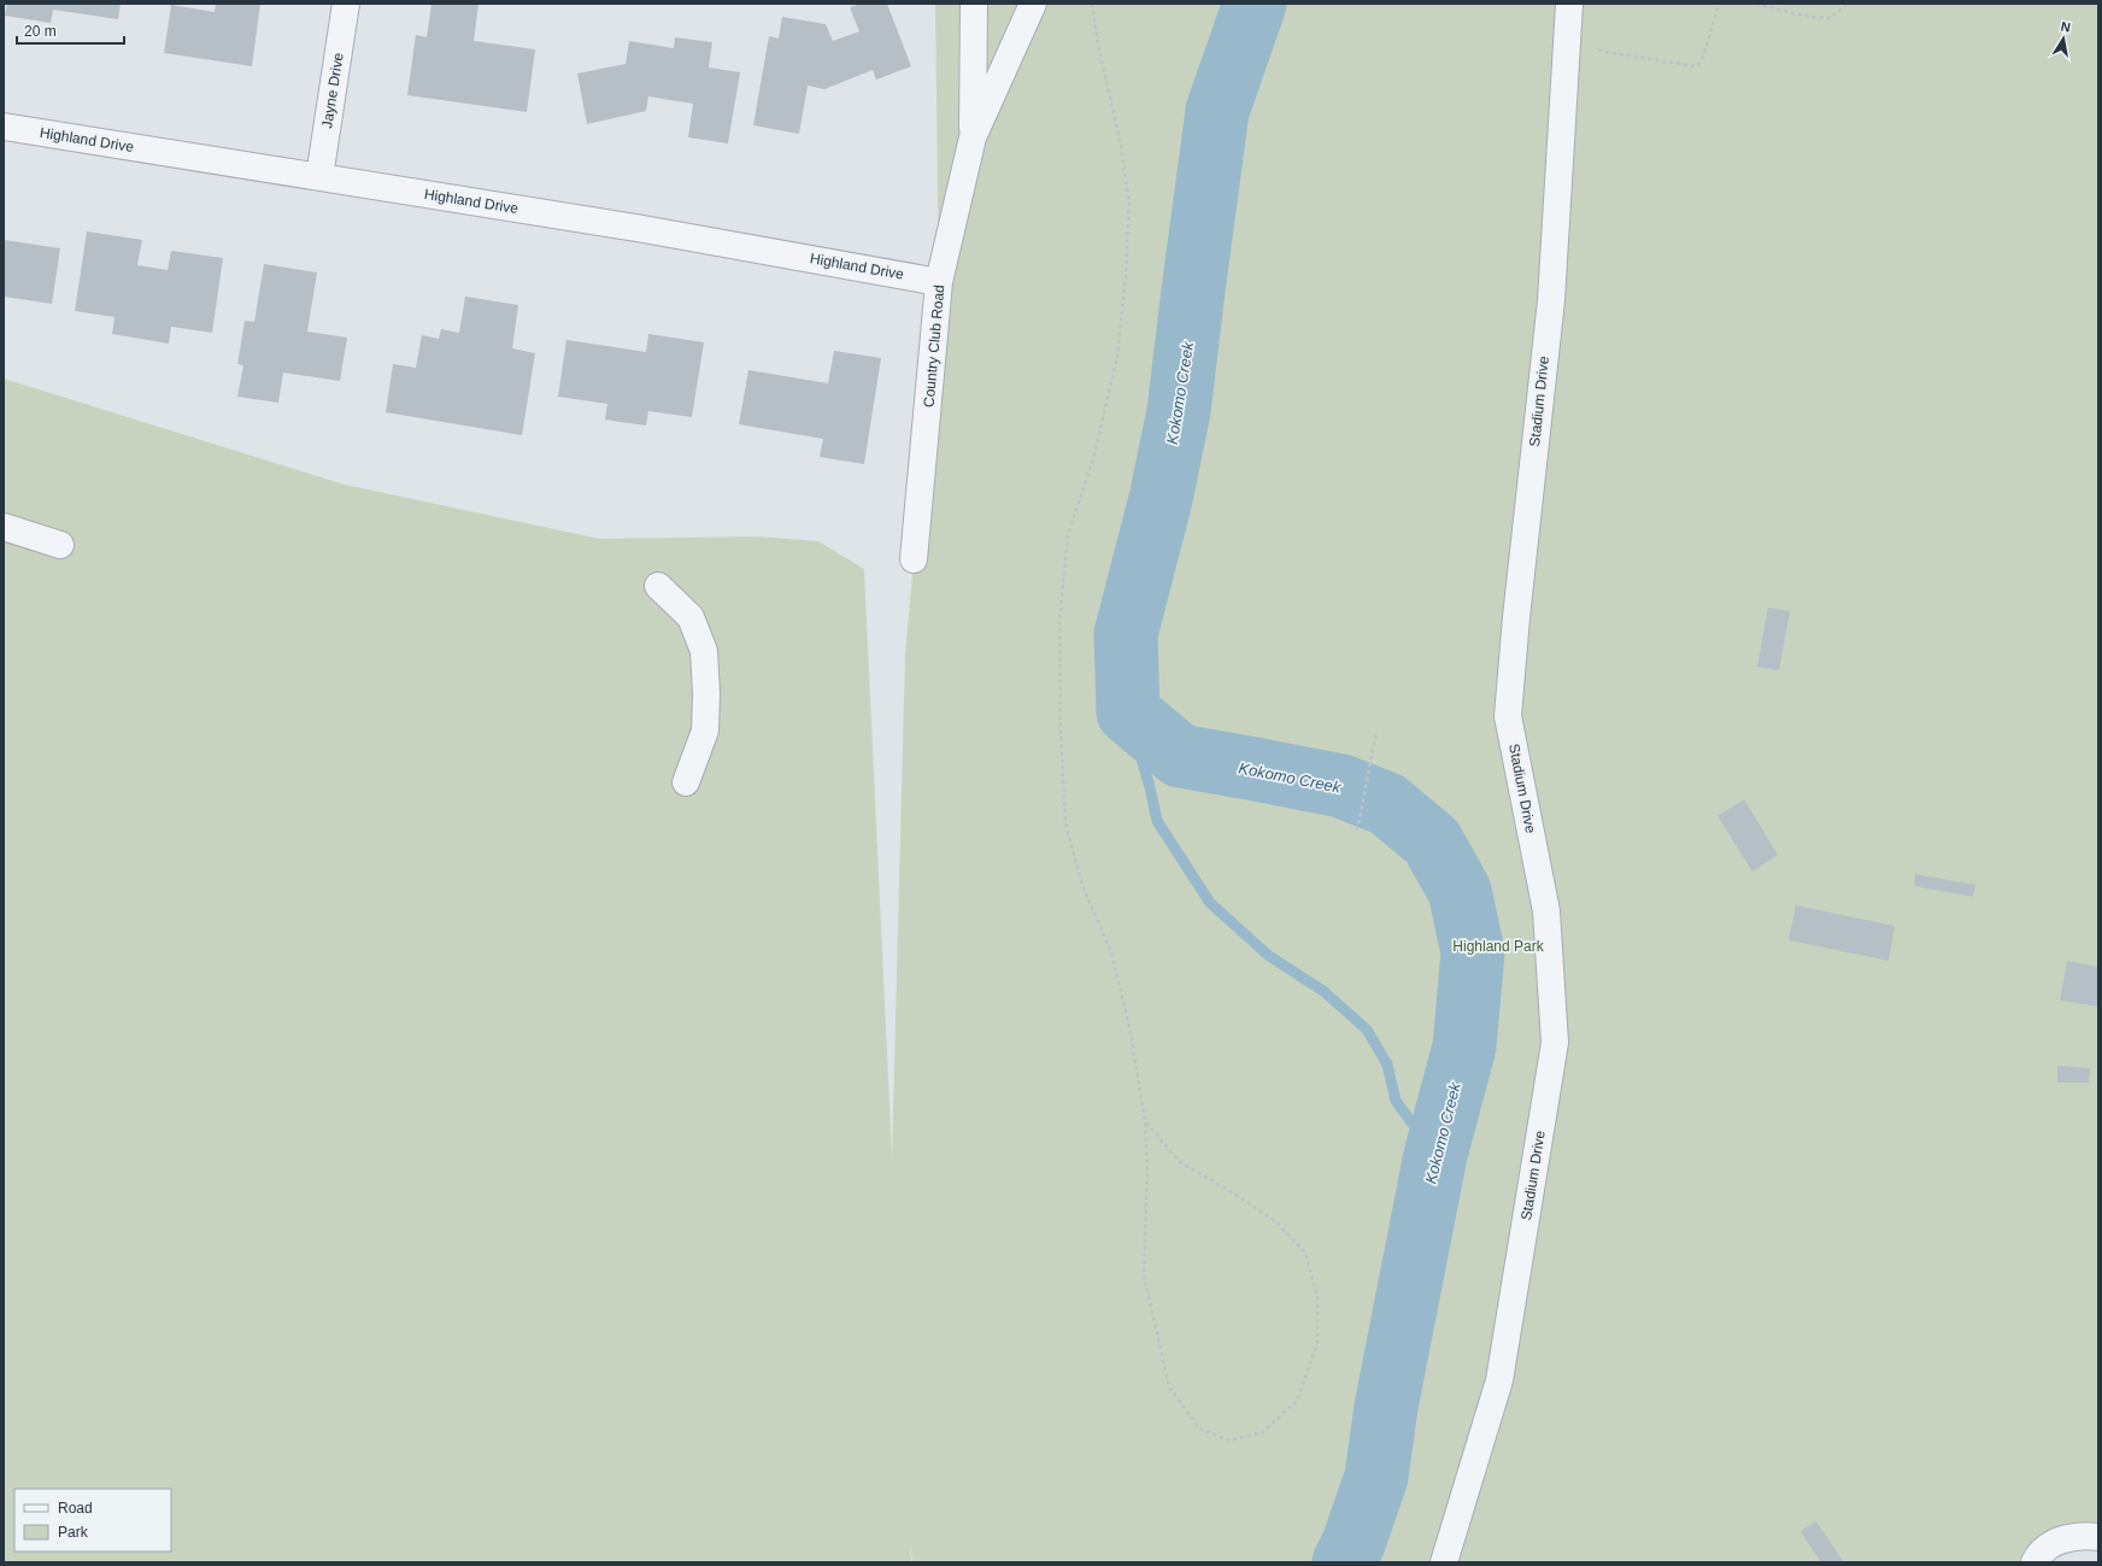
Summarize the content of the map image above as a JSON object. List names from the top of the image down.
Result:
{
  "streets": {
    "street": [
      "Jayne Drive",
      "Highland Drive",
      "Country Club Road",
      "Stadium Drive"
    ]
  },
  "crossings": [
    ["Jayne Drive", "Highland Drive"],
    ["Highland Drive", "Country Club Road"]
  ],
  "water": ["Kokomo Creek"],
  "parks": ["Highland Park"],
  "legend": ["Road", "Park"],
  "scale_bar": "20 m",
  "north": "top"
}
